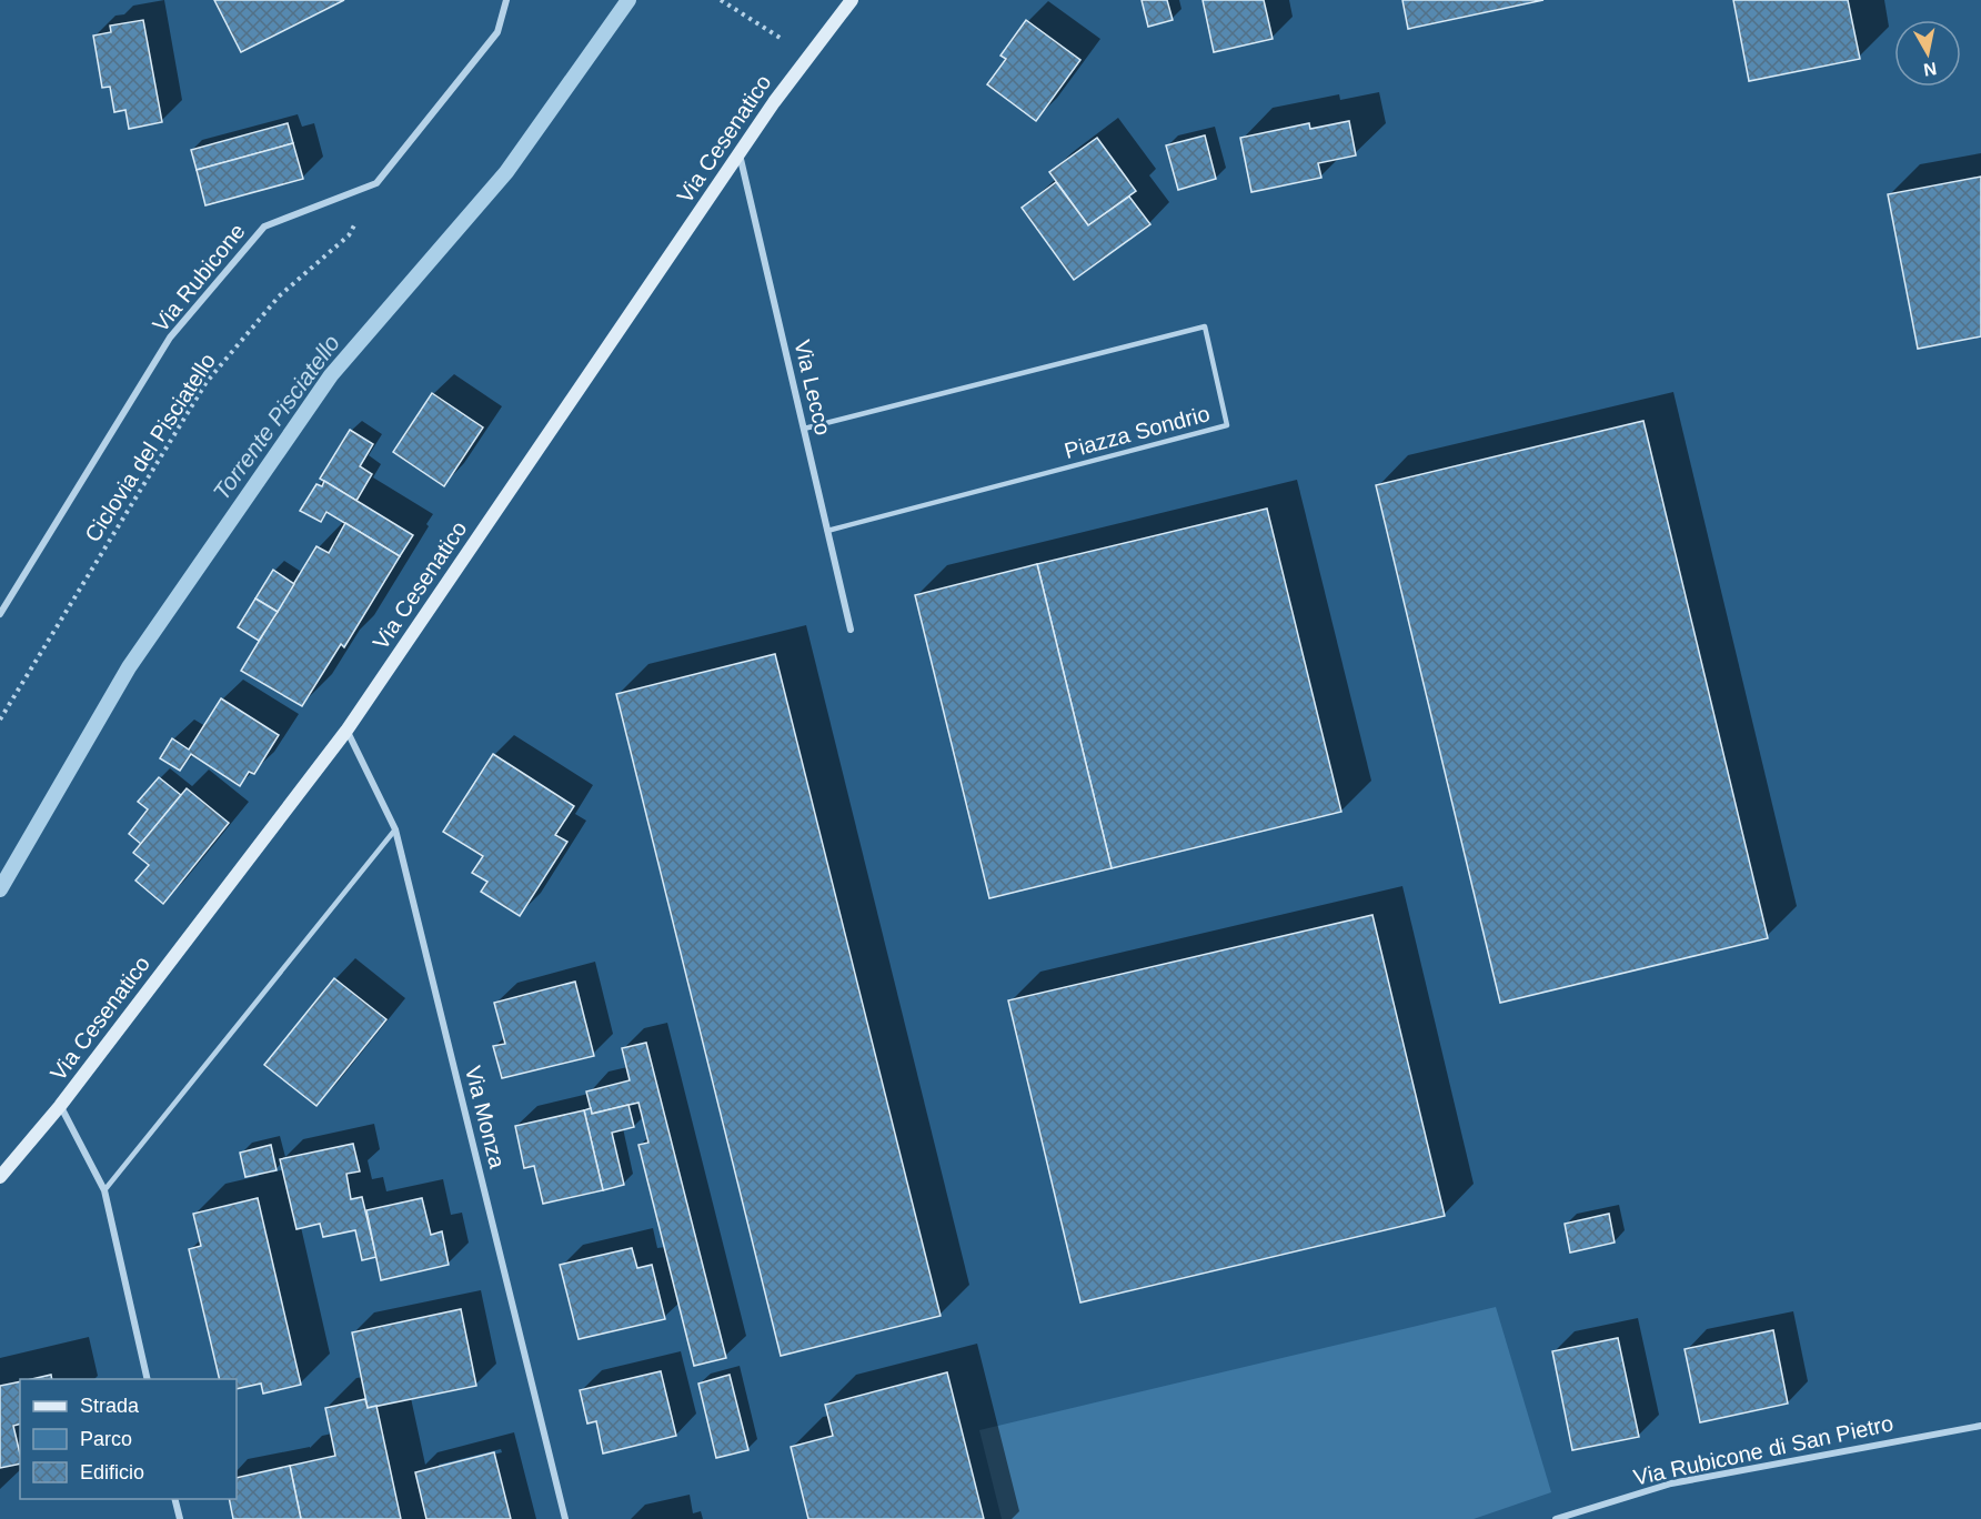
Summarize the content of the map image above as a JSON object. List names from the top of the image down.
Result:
{
  "streets": {
    "main road": ["Via Cesenatico"],
    "street": [
      "Via Rubicone",
      "Via Lecco",
      "Via Monza",
      "Via Rubicone di San Pietro"
    ],
    "lane": ["Piazza Sondrio"],
    "path": ["Ciclovia del Pisciatello"]
  },
  "crossings": [
    ["Via Cesenatico", "Via Lecco"],
    ["Via Cesenatico", "Via Monza"],
    ["Via Rubicone", "Ciclovia del Pisciatello"],
    ["Via Lecco", "Piazza Sondrio"]
  ],
  "water": ["Torrente Pisciatello"],
  "legend": ["Strada", "Parco", "Edificio"],
  "north": "bottom"
}
